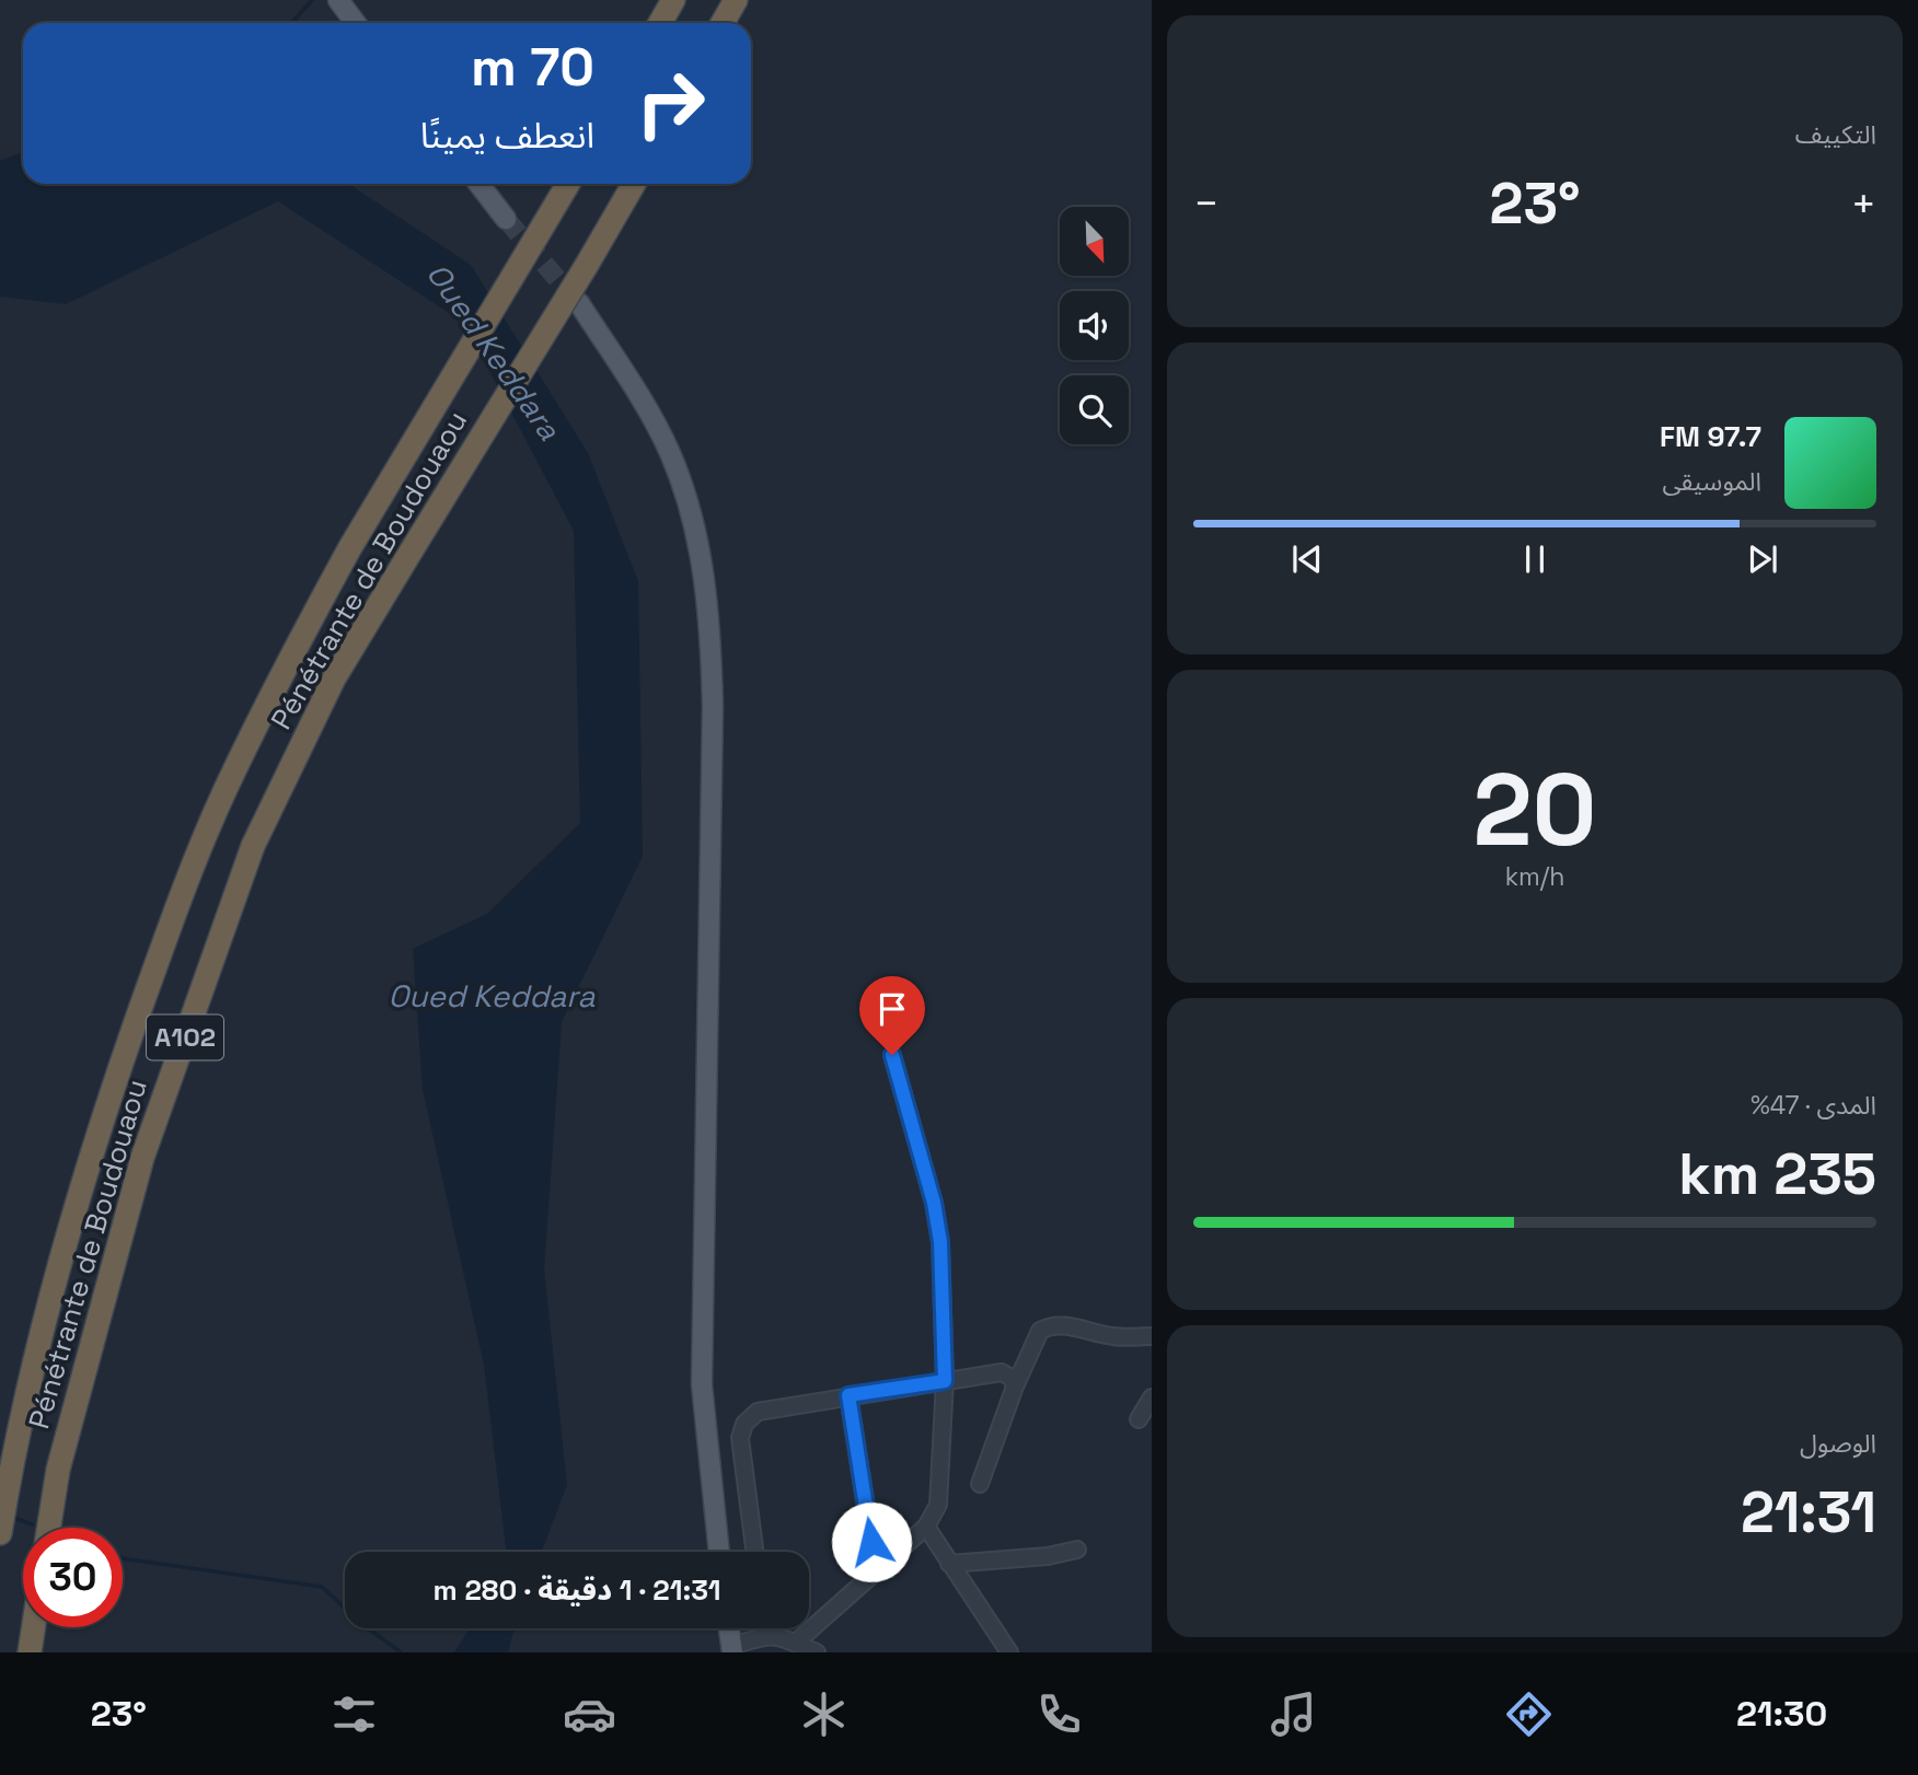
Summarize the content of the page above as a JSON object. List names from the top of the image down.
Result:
{
  "streets": {
    "highway": ["Pénétrante de Boudouaou", "A102"]
  },
  "water": ["Oued Keddara"],
  "north": "bottom right",
  "page": {
    "tile": [
      "التكييف",
      ["20", "km/h"],
      ["المدى · 47%", "235 km"],
      ["الوصول", "21:31"]
    ],
    "turn": ["70 m", "انعطف يمينًا"],
    "heat": ["−", "23°", "+"],
    "song": ["97.7 FM", "الموسيقى"],
    "limit": "30",
    "trip": "21:31 · 1 دقيقة · 280 m",
    "tabs": ["21:30", "23°"]
  }
}
